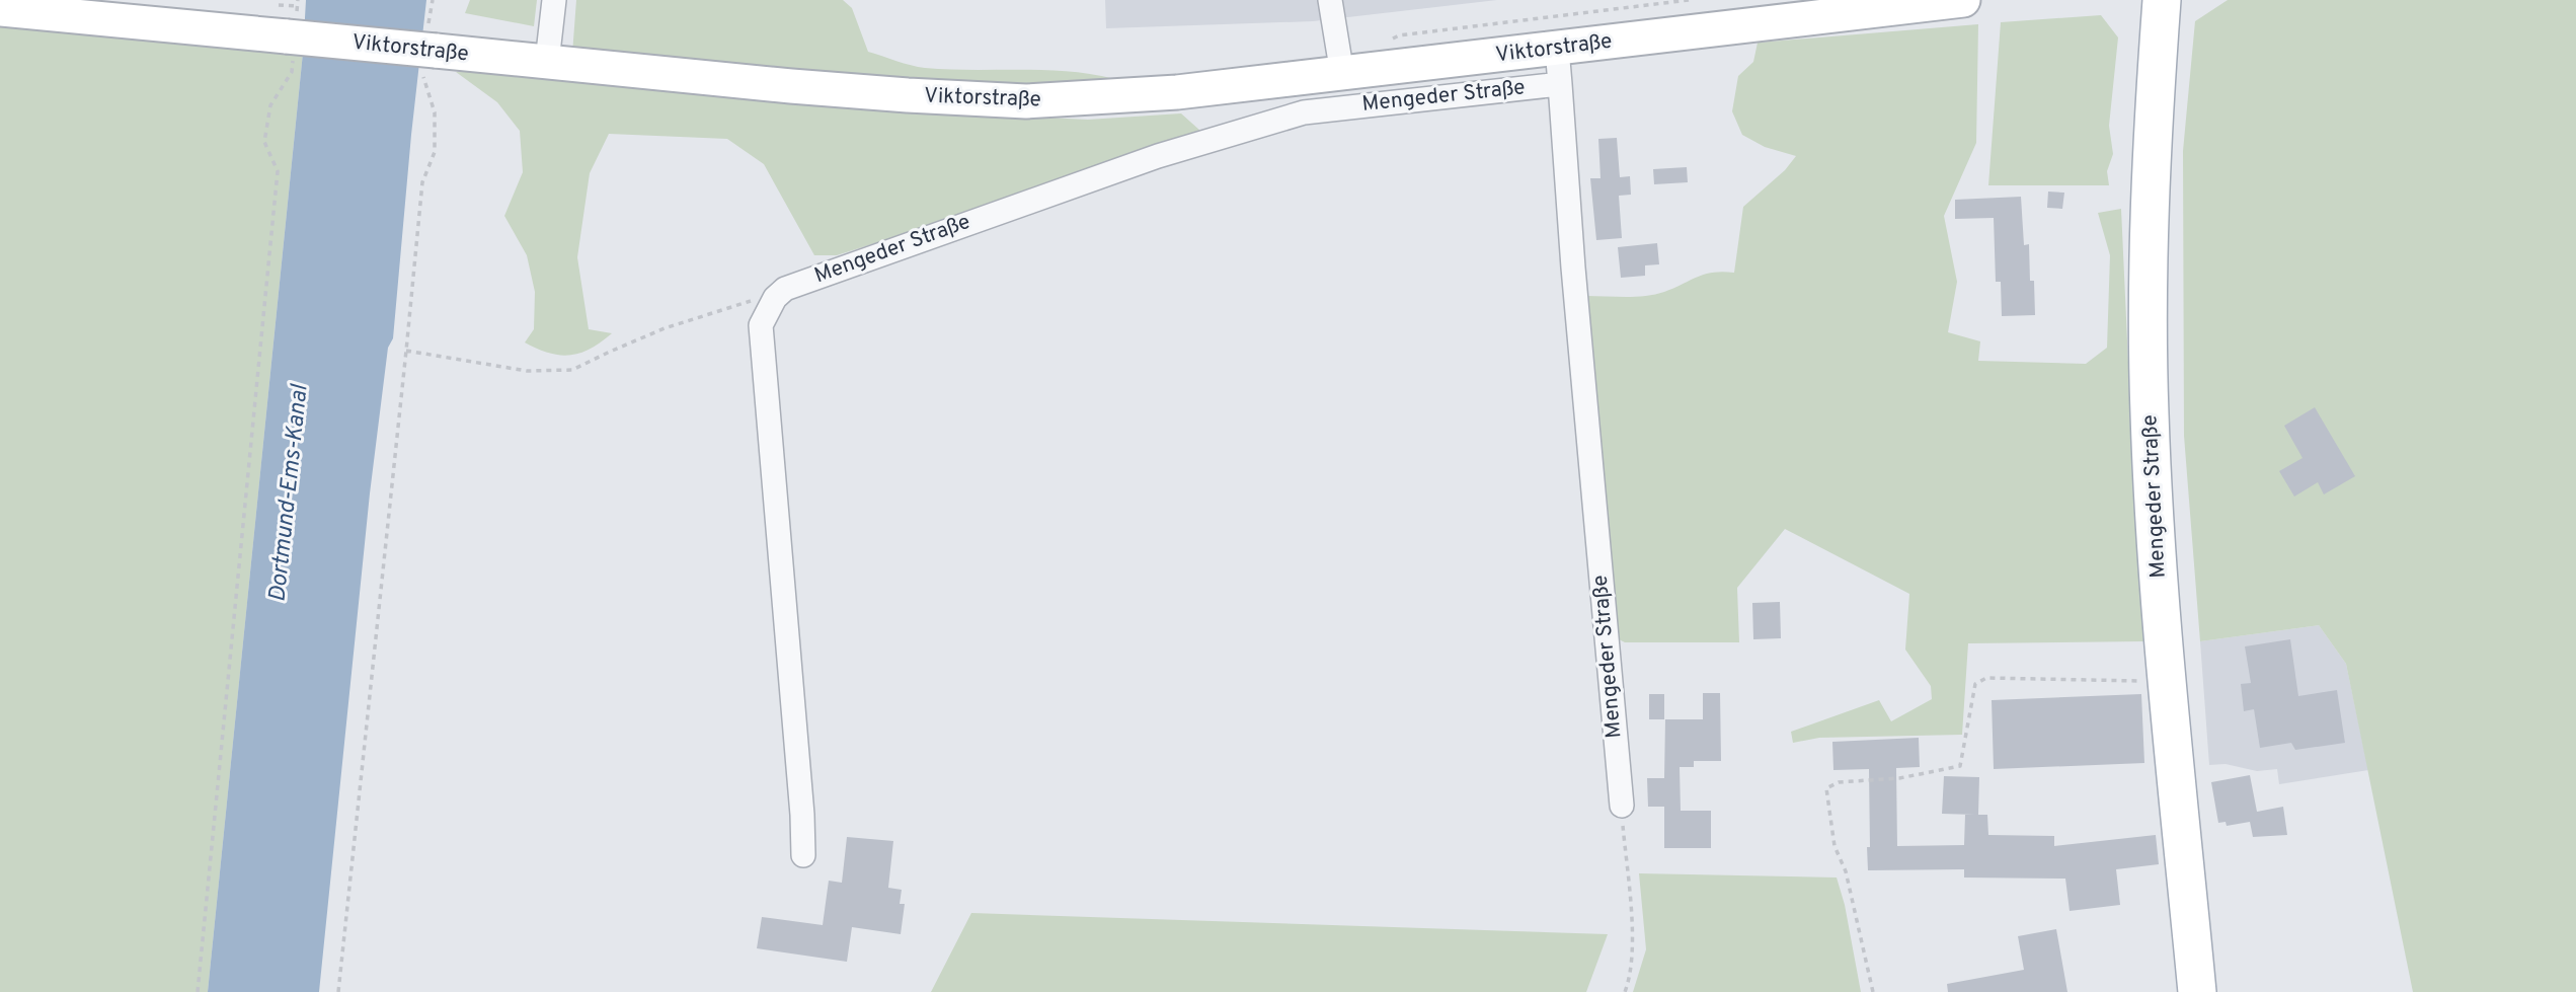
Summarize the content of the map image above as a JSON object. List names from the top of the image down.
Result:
{
  "streets": {
    "main road": ["Viktorstraße", "Mengeder Straße"]
  },
  "crossings": [
    ["Viktorstraße", "Mengeder Straße"]
  ],
  "water": ["Dortmund-Ems-Kanal"]
}
